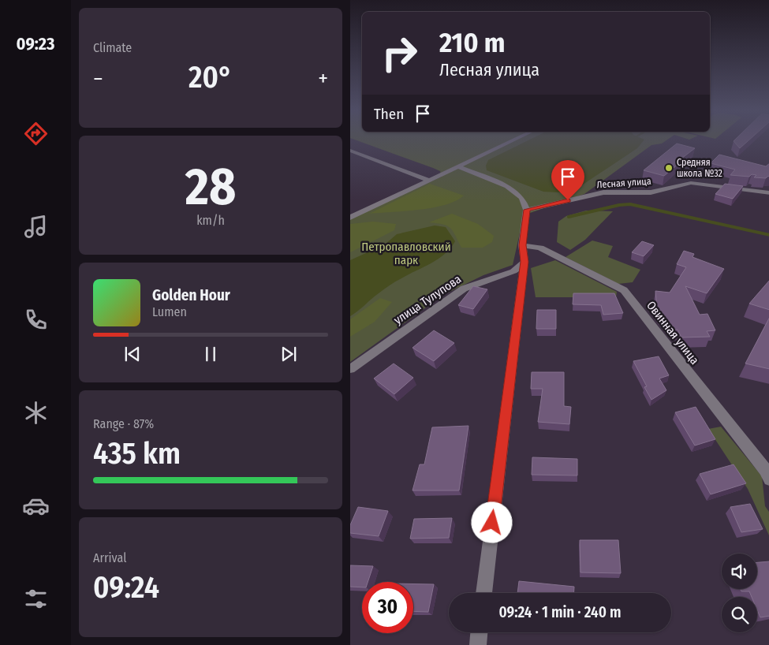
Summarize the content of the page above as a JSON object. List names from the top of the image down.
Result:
{
  "streets": {
    "street": ["Лесная улица", "улица Тулупова", "Овинная улица"]
  },
  "parks": ["Петропавловский парк"],
  "places": ["Средняя школа №32"],
  "page": {
    "tabs": "09:23",
    "tile": [
      "Climate",
      ["28", "km/h"],
      ["Range · 87%", "435 km"],
      ["Arrival", "09:24"]
    ],
    "turn": ["210 m", "Лесная улица"],
    "heat": ["−", "20°", "+"],
    "then": "Then",
    "song": ["Golden Hour", "Lumen"],
    "limit": "30",
    "trip": "09:24 · 1 min · 240 m"
  }
}
